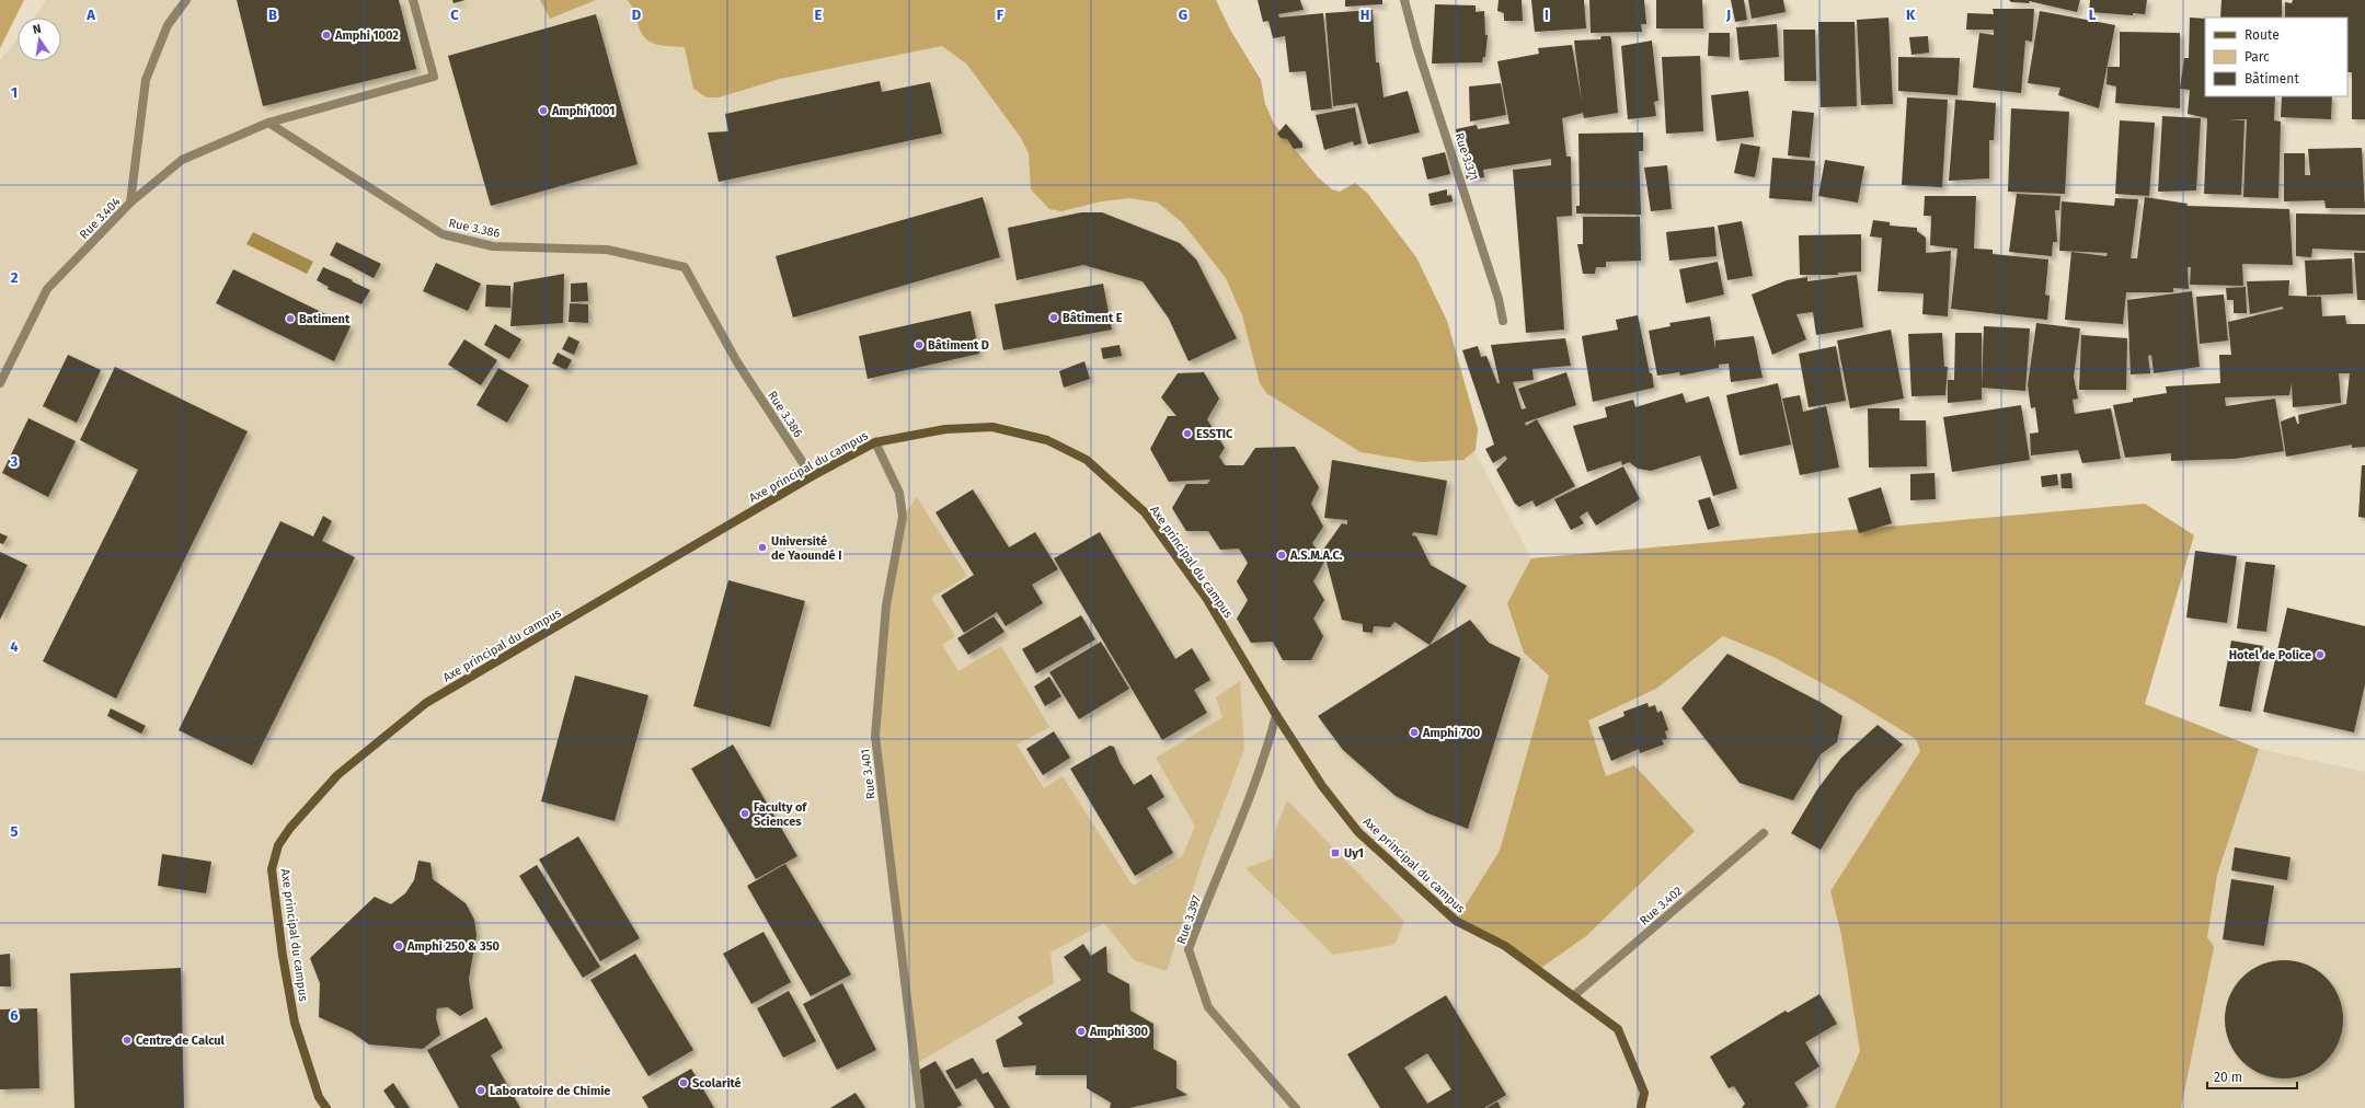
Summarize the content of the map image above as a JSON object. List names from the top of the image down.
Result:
{
  "streets": {
    "street": [
      "Rue 3.371",
      "Rue 3.404",
      "Rue 3.386",
      "Axe principal du campus",
      "Rue 3.401",
      "Rue 3.402",
      "Rue 3.397"
    ]
  },
  "crossings": [
    ["Rue 3.404", "Rue 3.386"],
    ["Rue 3.386", "Axe principal du campus"],
    ["Axe principal du campus", "Rue 3.401"],
    ["Axe principal du campus", "Rue 3.402"],
    ["Axe principal du campus", "Rue 3.397"]
  ],
  "places": {
    "other": [
      "Amphi 1002",
      "Amphi 1001",
      "Bâtiment E",
      "Batiment",
      "Bâtiment D",
      "ESSTIC",
      "Université de Yaoundé I",
      "A.S.M.A.C.",
      "Hotel de Police",
      "Amphi 700",
      "Faculty of Sciences",
      "Amphi 250 & 350",
      "Amphi 300",
      "Centre de Calcul",
      "Scolarité",
      "Laboratoire de Chimie"
    ],
    "transit": ["Uy1"]
  },
  "legend": ["Route", "Parc", "Bâtiment"],
  "scale_bar": "20 m",
  "north": "top",
  "grid": {
    "columns": [
      "A",
      "B",
      "C",
      "D",
      "E",
      "F",
      "G",
      "H",
      "I",
      "J",
      "K",
      "L"
    ],
    "rows": [
      "1",
      "2",
      "3",
      "4",
      "5",
      "6"
    ]
  }
}
